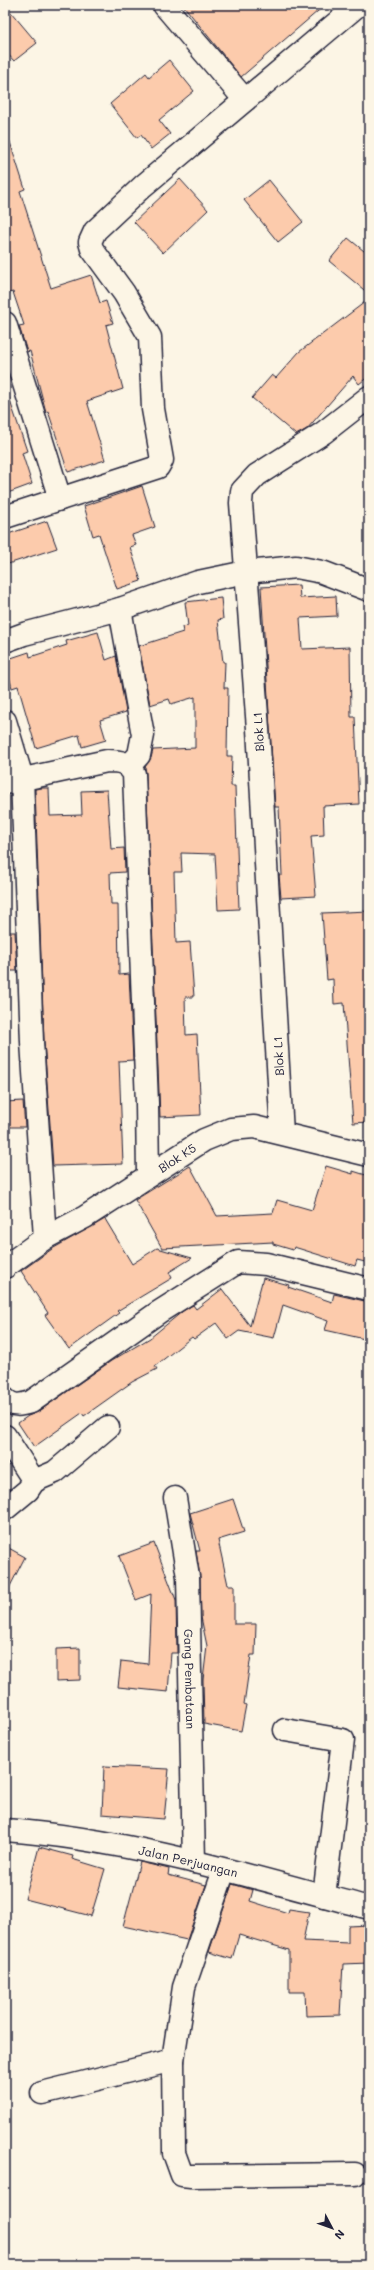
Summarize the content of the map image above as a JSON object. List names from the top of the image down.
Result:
{
  "streets": {
    "street": [
      "Blok L1",
      "Blok K5",
      "Gang Pembataan",
      "Jalan Perjuangan"
    ]
  },
  "crossings": [
    ["Blok L1", "Blok K5"],
    ["Gang Pembataan", "Jalan Perjuangan"]
  ],
  "north": "bottom right"
}
